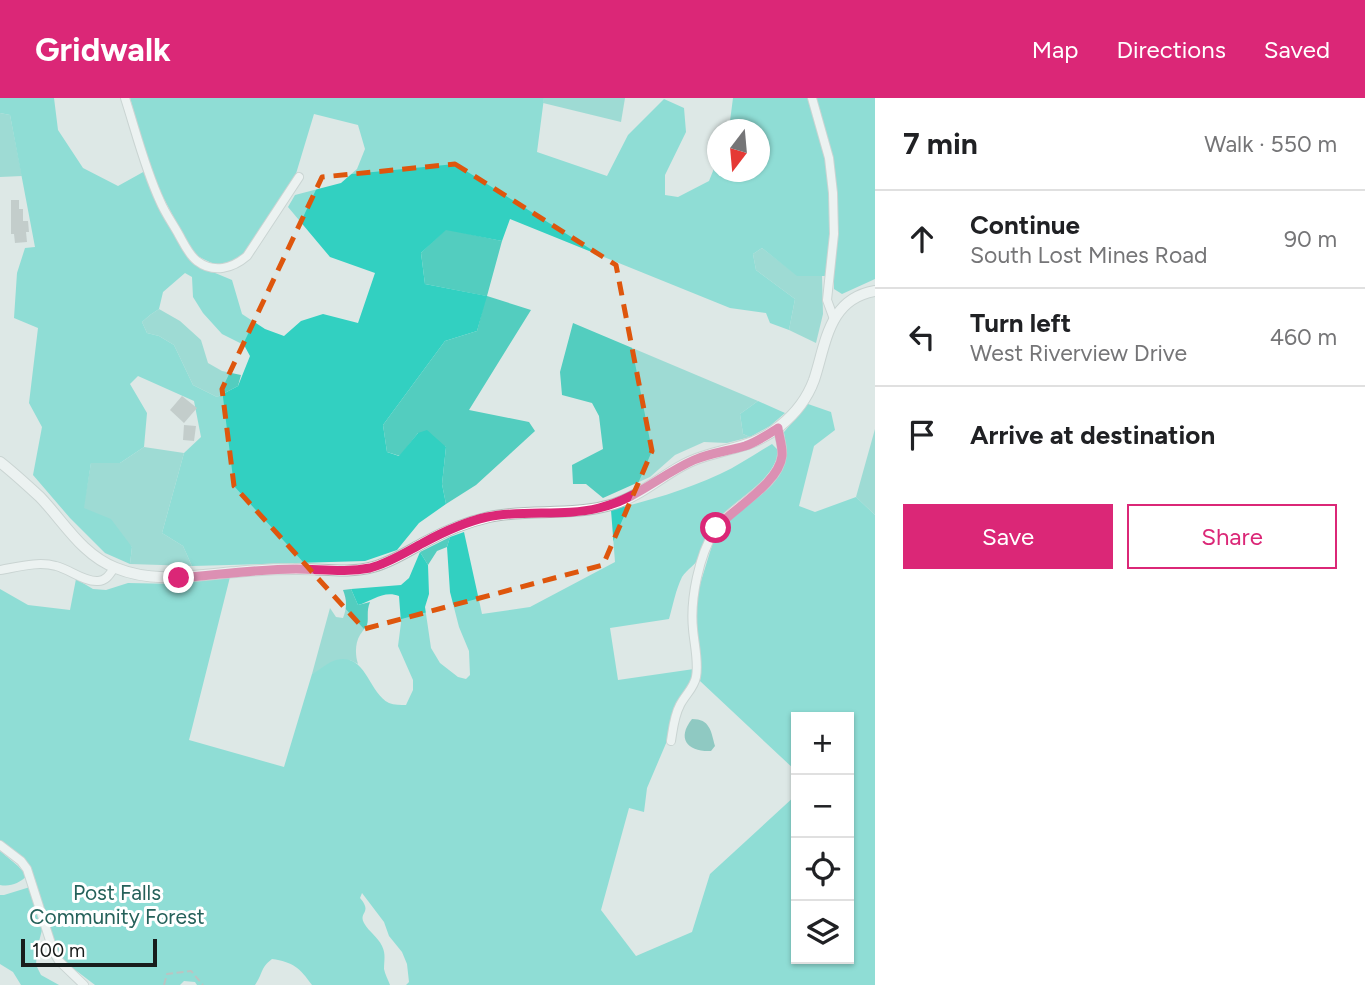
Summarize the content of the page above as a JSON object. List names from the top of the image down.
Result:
{
  "parks": ["Post Falls Community Forest"],
  "scale_bar": "100 m",
  "north": "bottom",
  "page": {
    "header": "Gridwalk",
    "nav": ["Map", "Directions", "Saved"],
    "heading": ["7 min", "Walk · 550 m"],
    "list": [
      ["Continue", "South Lost Mines Road", "90 m"],
      ["Turn left", "West Riverview Drive", "460 m"],
      "Arrive at destination"
    ],
    "buttons": ["Save", "Share"],
    "map_buttons": ["+", "−"],
    "scale": "100 m"
  }
}
